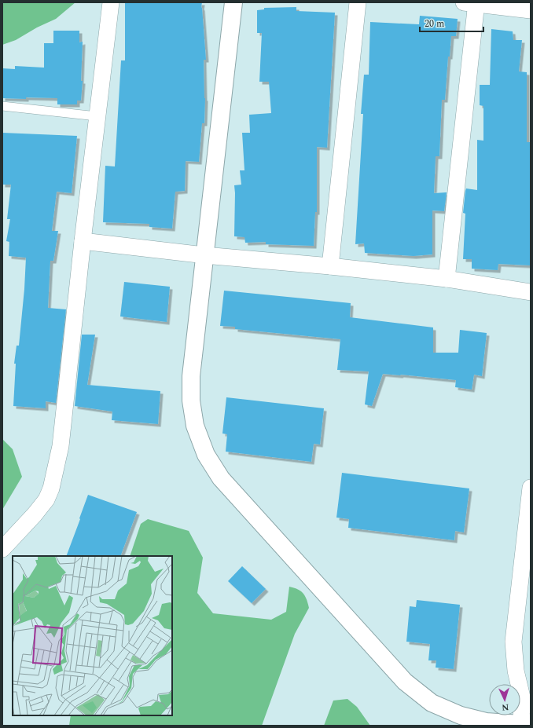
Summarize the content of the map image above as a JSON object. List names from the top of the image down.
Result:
{
  "scale_bar": "20 m",
  "north": "bottom"
}
